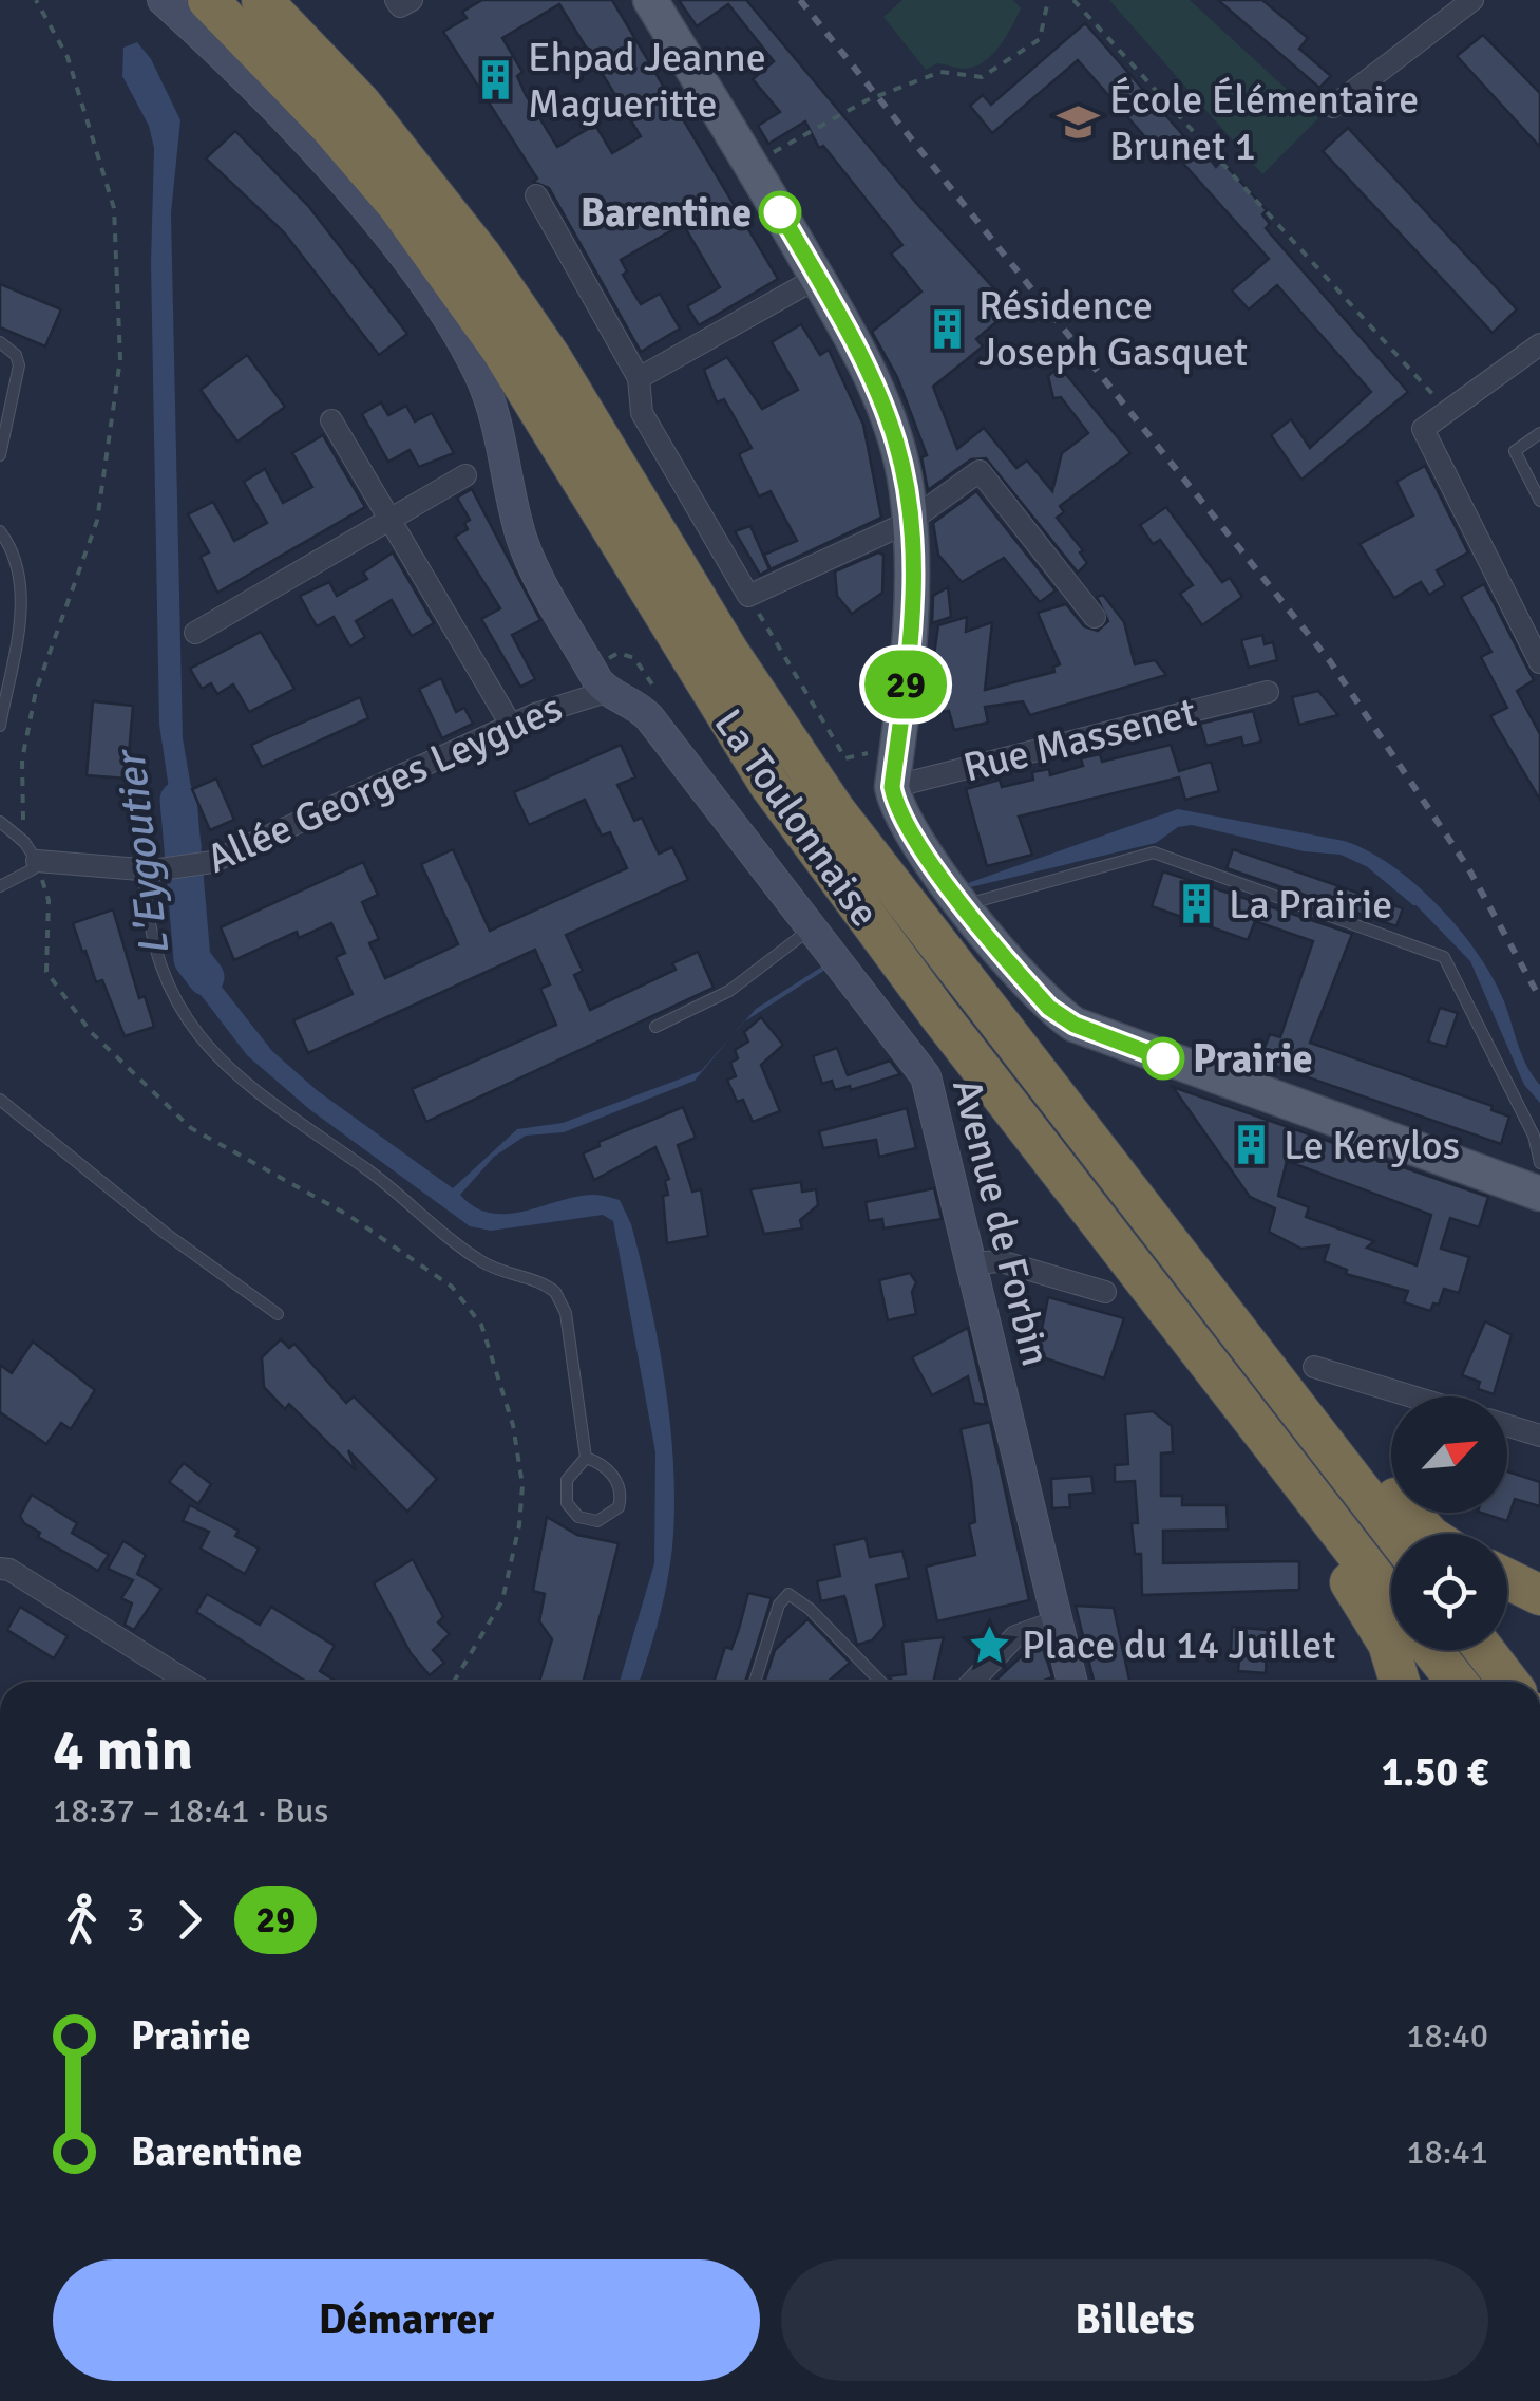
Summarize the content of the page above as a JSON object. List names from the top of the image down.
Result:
{
  "streets": {
    "highway": ["La Toulonnaise"],
    "street": ["Rue Massenet", "Allée Georges Leygues", "Avenue de Forbin"]
  },
  "crossings": [
    ["Allée Georges Leygues", "Avenue de Forbin"]
  ],
  "water": ["L'Eygoutier"],
  "places": {
    "building": [
      "Ehpad Jeanne Magueritte",
      "Résidence Joseph Gasquet",
      "La Prairie",
      "Le Kerylos"
    ],
    "school or university": ["École Élémentaire Brunet 1"],
    "other": ["Barentine", "Prairie"],
    "place": ["Place du 14 Juillet"]
  },
  "lines": ["bus line 29"],
  "north": "top right",
  "page": {
    "on_map": "29",
    "heading": ["4 min", "18:37 – 18:41 · Bus", "1.50 €"],
    "legs": ["3", "29"],
    "list": [
      {
        "name": "Prairie",
        "value": "18:40"
      },
      {
        "name": "Barentine",
        "value": "18:41"
      }
    ],
    "buttons": ["Démarrer", "Billets"]
  }
}
